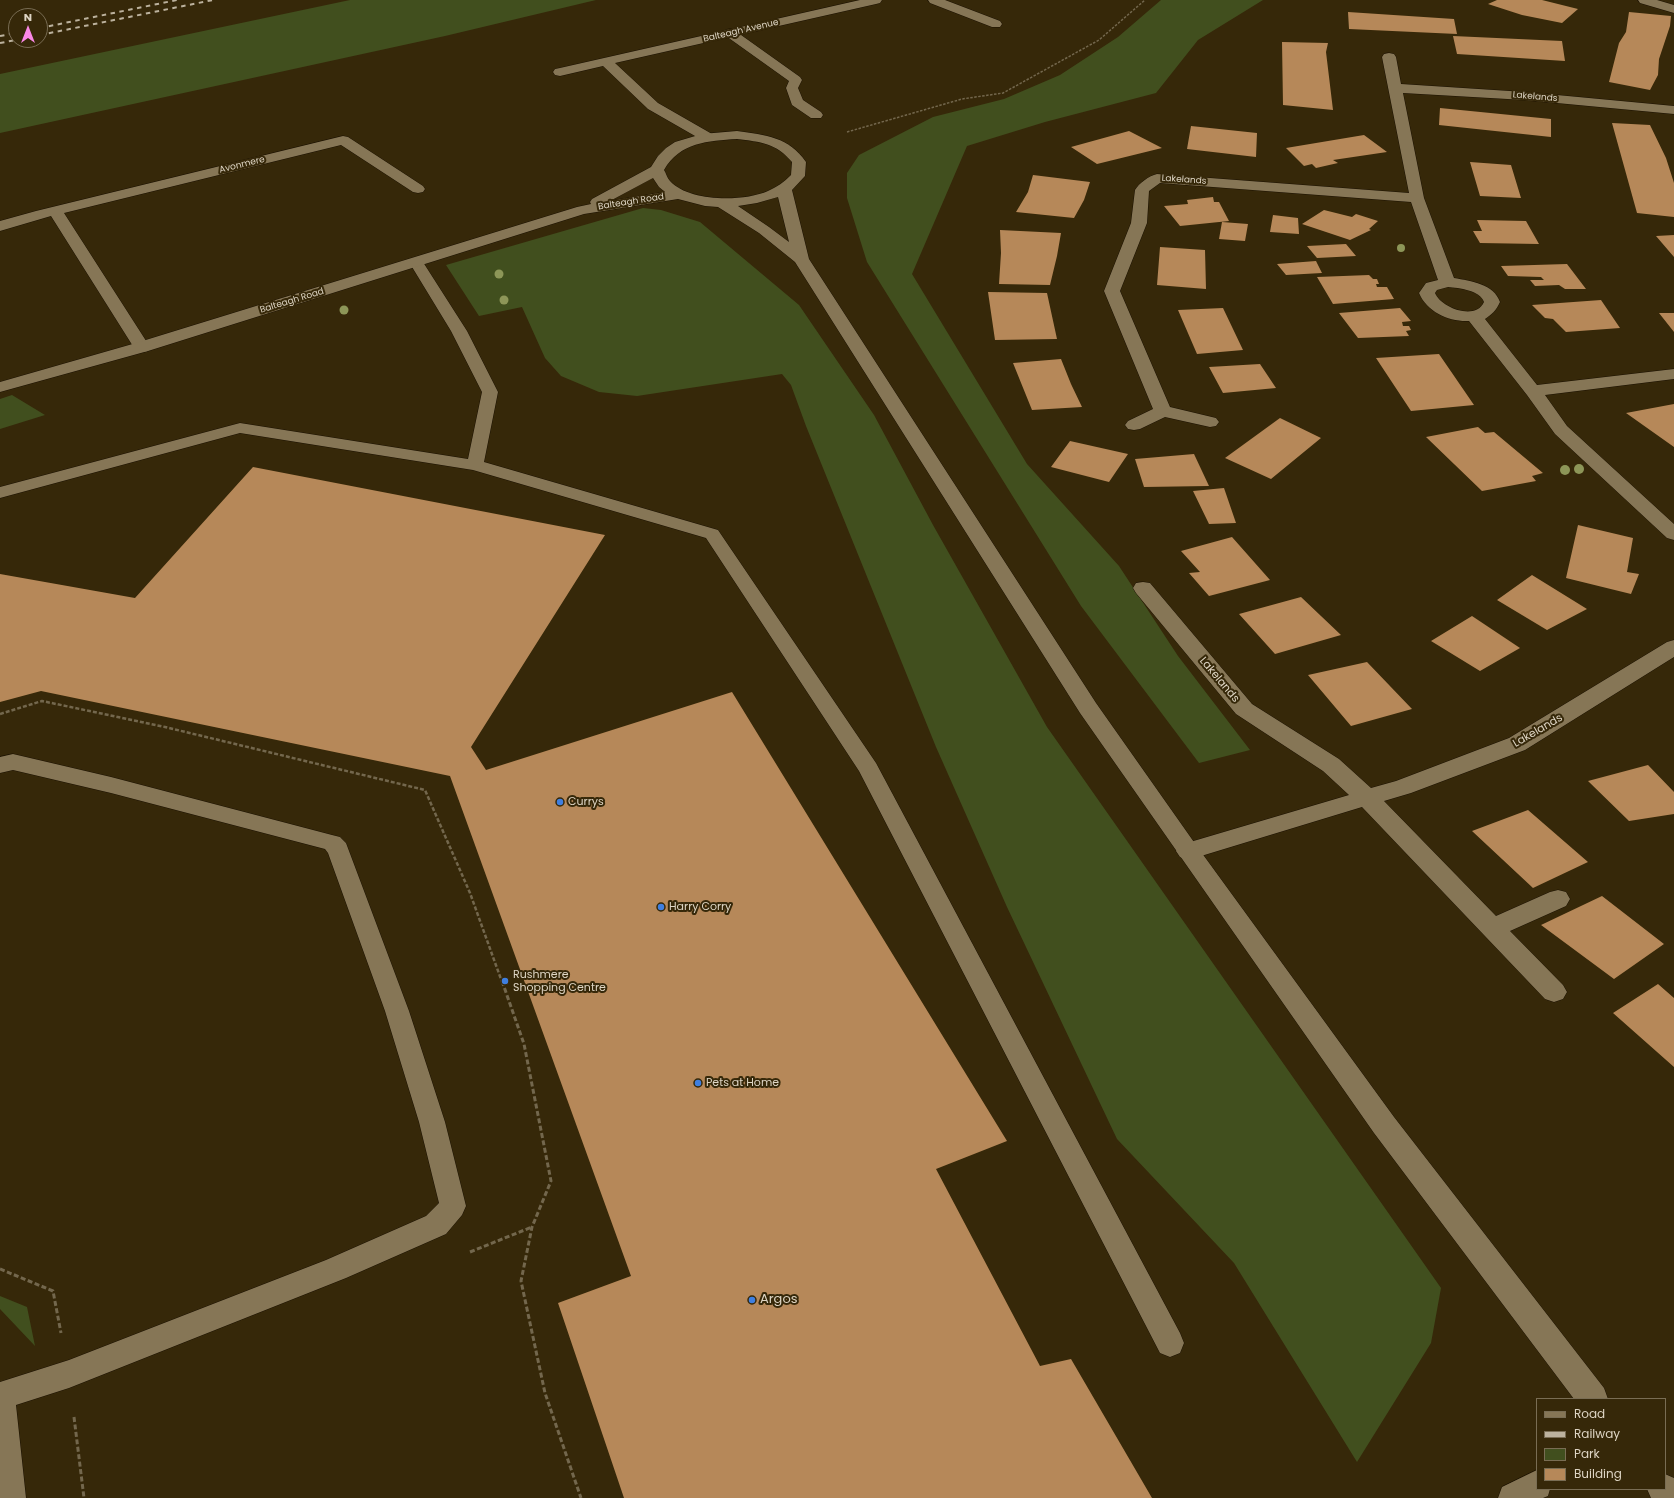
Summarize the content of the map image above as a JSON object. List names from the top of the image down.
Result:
{
  "streets": {
    "street": [
      "Balteagh Avenue",
      "Lakelands",
      "Avonmere",
      "Balteagh Road"
    ]
  },
  "places": [
    "Currys",
    "Harry Corry",
    "Rushmere Shopping Centre",
    "Pets at Home",
    "Argos"
  ],
  "legend": [
    "Road",
    "Railway",
    "Park",
    "Building"
  ],
  "north": "top"
}
